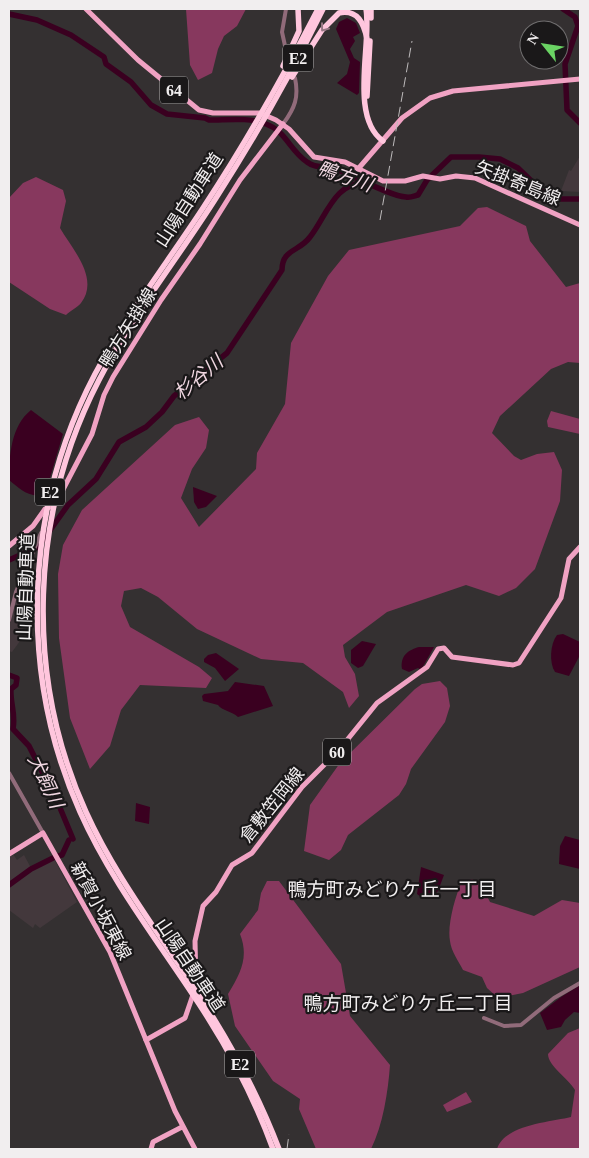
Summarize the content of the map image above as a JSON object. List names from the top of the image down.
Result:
{
  "streets": {
    "highway": ["E2", "山陽自動車道"],
    "main road": [
      "64",
      "矢掛寄島線",
      "鴨方矢掛線",
      "60",
      "倉敷笠岡線",
      "新賀小坂東線"
    ]
  },
  "crossings": [
    ["矢掛寄島線", "鴨方矢掛線"],
    ["倉敷笠岡線", "新賀小坂東線"]
  ],
  "districts": ["鴨方町みどりケ丘一丁目", "鴨方町みどりケ丘二丁目"],
  "water": ["鴨方川", "杉谷川", "犬飼川"],
  "north": "top left"
}
